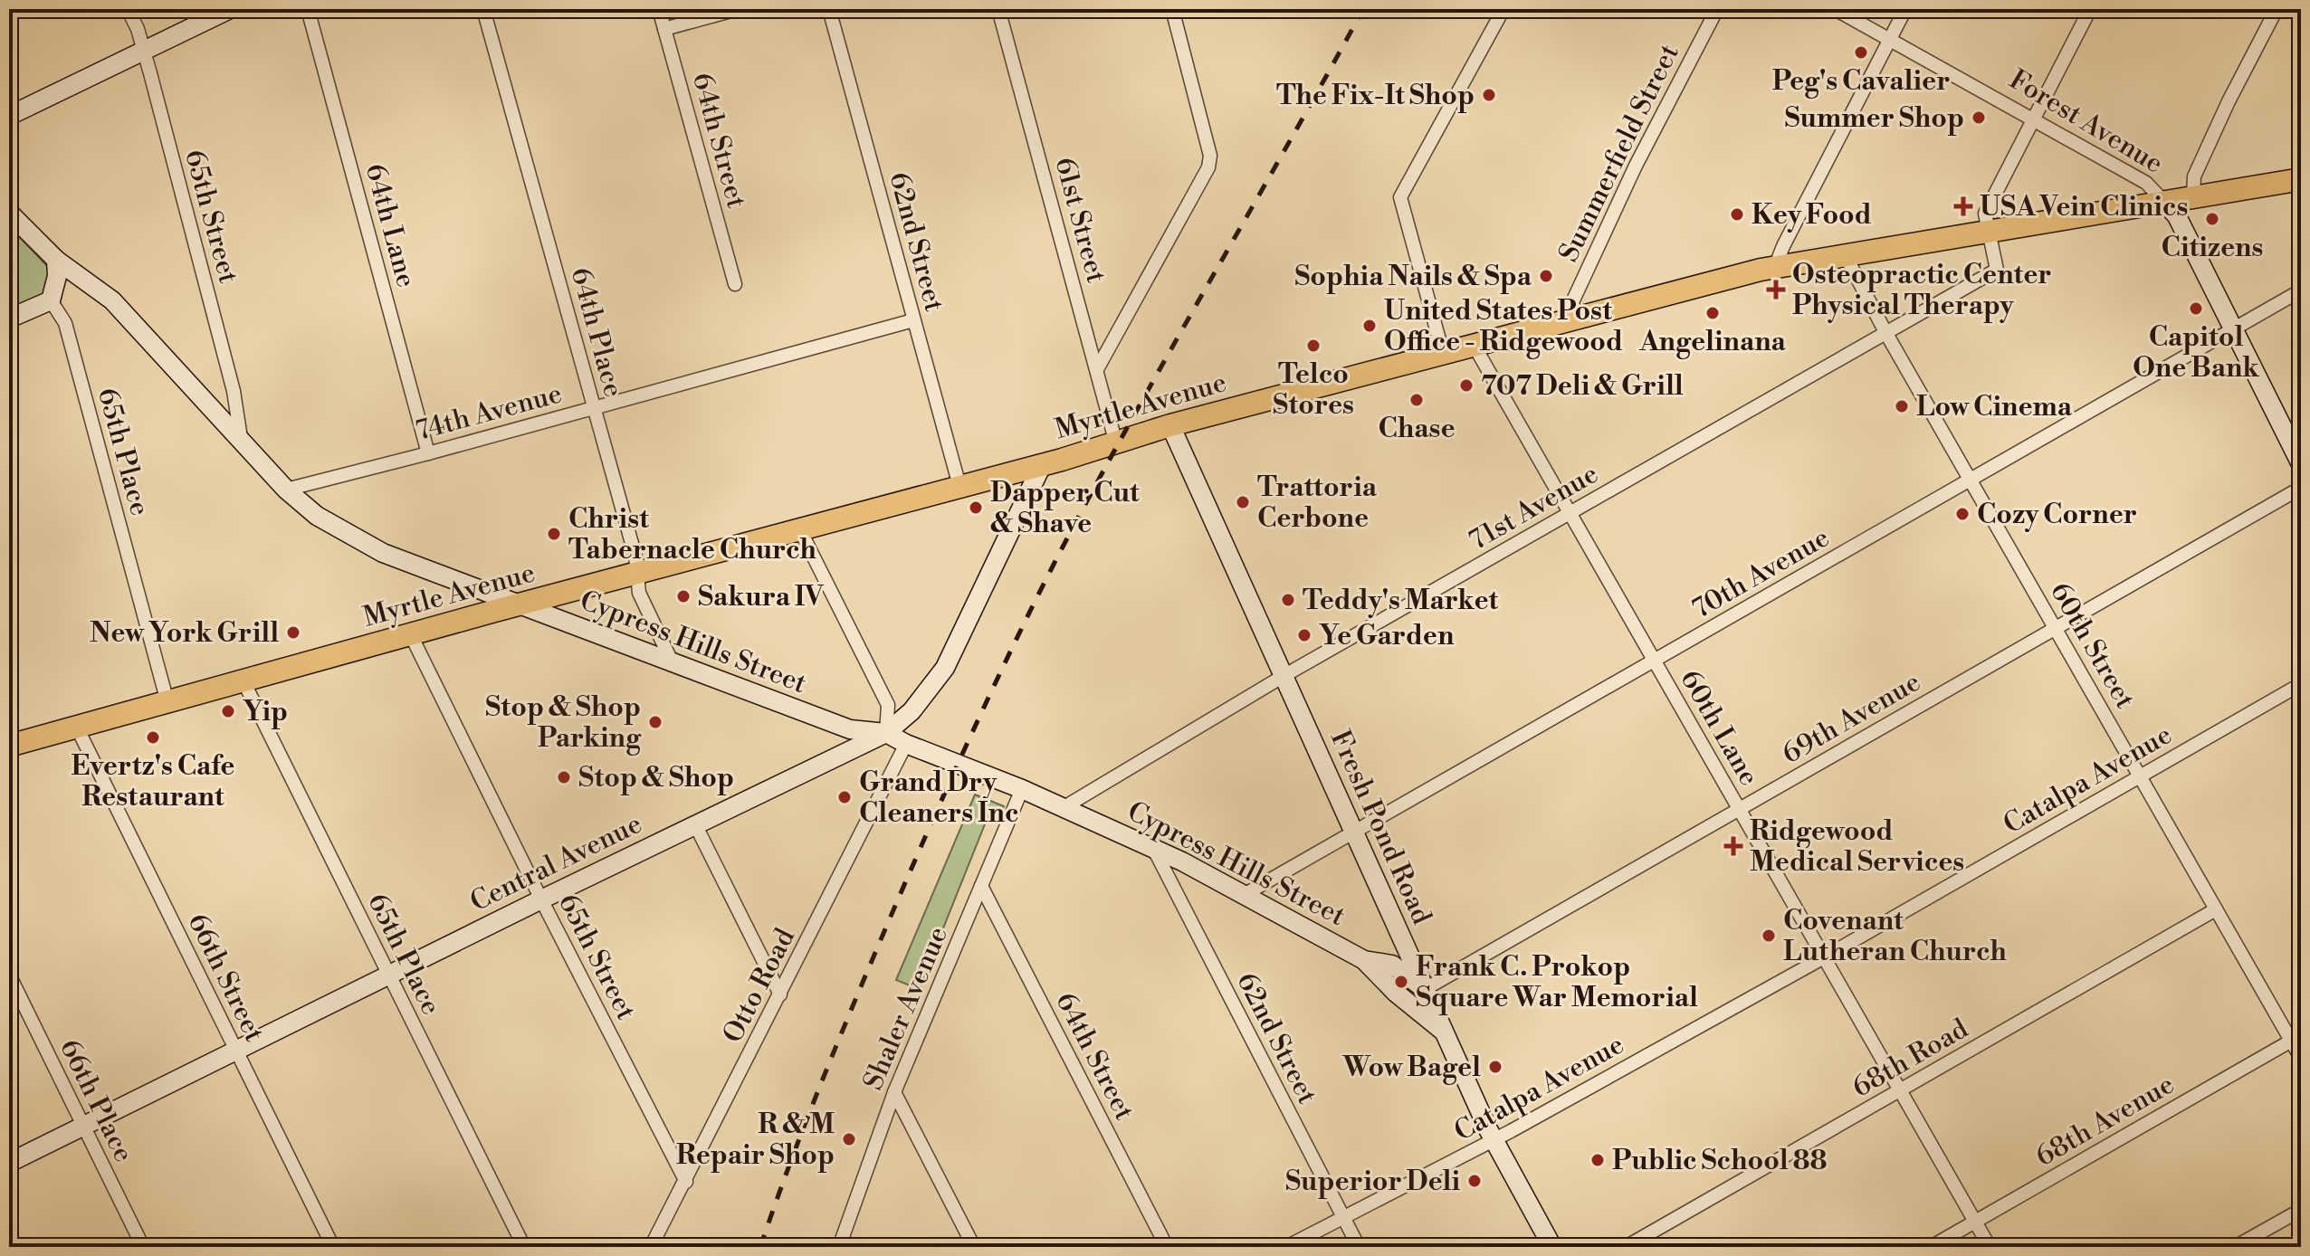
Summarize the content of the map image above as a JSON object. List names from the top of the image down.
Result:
{
  "streets": {
    "main road": [
      "Forest Avenue",
      "Myrtle Avenue",
      "Cypress Hills Street",
      "Fresh Pond Road",
      "Central Avenue"
    ],
    "street": [
      "64th Street",
      "Summerfield Street",
      "65th Street",
      "61st Street",
      "64th Lane",
      "62nd Street",
      "64th Place",
      "74th Avenue",
      "65th Place",
      "71st Avenue",
      "70th Avenue",
      "60th Street",
      "69th Avenue",
      "60th Lane",
      "Catalpa Avenue",
      "66th Street",
      "Otto Road",
      "Shaler Avenue",
      "68th Road",
      "66th Place",
      "68th Avenue"
    ]
  },
  "crossings": [
    ["Forest Avenue", "Myrtle Avenue"],
    ["Forest Avenue", "70th Avenue"],
    ["64th Street", "Shaler Avenue"],
    ["Summerfield Street", "Myrtle Avenue"],
    ["65th Street", "Myrtle Avenue"],
    ["65th Street", "Cypress Hills Street"],
    ["65th Street", "Central Avenue"],
    ["65th Street", "Otto Road"],
    ["61st Street", "Myrtle Avenue"],
    ["64th Lane", "74th Avenue"],
    ["62nd Street", "Myrtle Avenue"],
    ["62nd Street", "74th Avenue"],
    ["62nd Street", "Cypress Hills Street"],
    ["62nd Street", "Catalpa Avenue"],
    ["64th Place", "Myrtle Avenue"],
    ["64th Place", "74th Avenue"],
    ["64th Place", "Cypress Hills Street"],
    ["Myrtle Avenue", "65th Place"],
    ["Myrtle Avenue", "71st Avenue"],
    ["Myrtle Avenue", "Cypress Hills Street"],
    ["Myrtle Avenue", "60th Street"],
    ["Myrtle Avenue", "60th Lane"],
    ["Myrtle Avenue", "Fresh Pond Road"],
    ["Myrtle Avenue", "Central Avenue"],
    ["Myrtle Avenue", "66th Street"],
    ["74th Avenue", "Cypress Hills Street"],
    ["65th Place", "Central Avenue"],
    ["71st Avenue", "Cypress Hills Street"],
    ["71st Avenue", "60th Street"],
    ["71st Avenue", "60th Lane"],
    ["71st Avenue", "Fresh Pond Road"],
    ["70th Avenue", "Cypress Hills Street"],
    ["70th Avenue", "60th Street"],
    ["70th Avenue", "60th Lane"],
    ["70th Avenue", "Fresh Pond Road"],
    ["Cypress Hills Street", "69th Avenue"],
    ["Cypress Hills Street", "Fresh Pond Road"],
    ["Cypress Hills Street", "Central Avenue"],
    ["Cypress Hills Street", "Otto Road"],
    ["Cypress Hills Street", "Shaler Avenue"],
    ["60th Street", "69th Avenue"],
    ["60th Street", "Catalpa Avenue"],
    ["60th Street", "68th Road"],
    ["60th Street", "68th Avenue"],
    ["69th Avenue", "60th Lane"],
    ["69th Avenue", "Fresh Pond Road"],
    ["60th Lane", "Catalpa Avenue"],
    ["60th Lane", "68th Road"],
    ["60th Lane", "68th Avenue"],
    ["Catalpa Avenue", "Fresh Pond Road"],
    ["Central Avenue", "66th Street"],
    ["Central Avenue", "66th Place"]
  ],
  "places": {
    "other": [
      "Peg's Cavalier",
      "The Fix-It Shop",
      "Summer Shop",
      "Key Food",
      "Citizens",
      "Sophia Nails & Spa",
      "Capitol One Bank",
      "Angelinana",
      "United States Post Office - Ridgewood",
      "Telco Stores",
      "707 Deli & Grill",
      "Chase",
      "Low Cinema",
      "Trattoria Cerbone",
      "Dapper Cut & Shave",
      "Cozy Corner",
      "Christ Tabernacle Church",
      "Sakura IV",
      "Teddy's Market",
      "New York Grill",
      "Ye Garden",
      "Yip",
      "Stop & Shop Parking",
      "Evertz's Cafe Restaurant",
      "Stop & Shop",
      "Grand Dry Cleaners Inc",
      "Covenant Lutheran Church",
      "Frank C. Prokop Square War Memorial",
      "Wow Bagel",
      "R & M Repair Shop",
      "Public School 88",
      "Superior Deli"
    ],
    "health": ["USA Vein Clinics", "Osteopractic Center Physical Therapy", "Ridgewood Medical Services"]
  }
}
